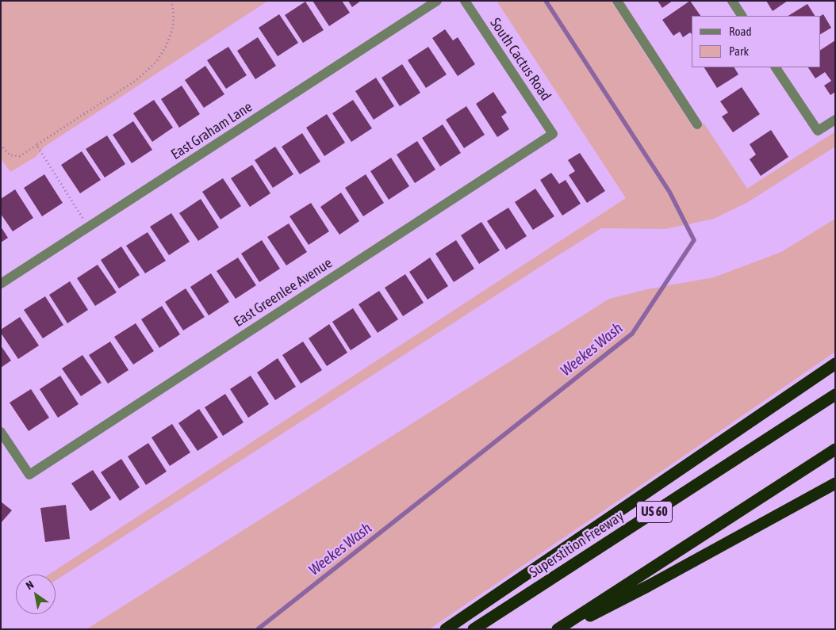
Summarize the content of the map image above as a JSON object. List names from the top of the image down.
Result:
{
  "streets": {
    "highway": ["US 60", "Superstition Freeway"],
    "street": ["South Cactus Road", "East Graham Lane", "East Greenlee Avenue"]
  },
  "crossings": [
    ["South Cactus Road", "East Greenlee Avenue"]
  ],
  "water": ["Weekes Wash"],
  "legend": ["Road", "Park"],
  "north": "top left"
}
